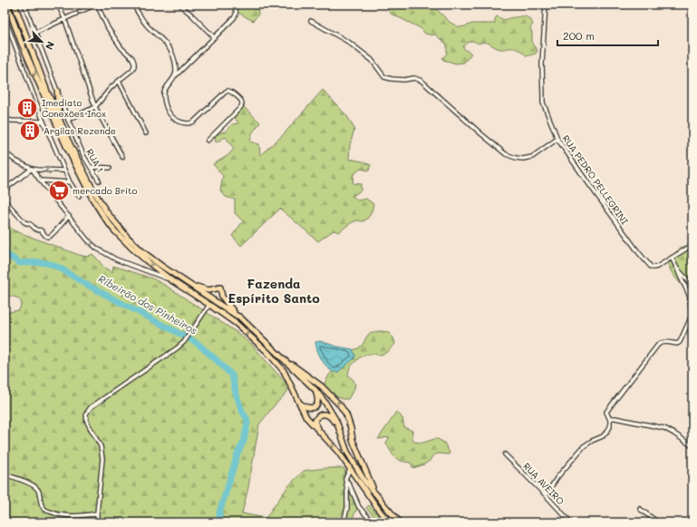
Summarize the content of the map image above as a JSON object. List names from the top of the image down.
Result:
{
  "streets": {
    "street": ["RUA 1", "RUA PEDRO PELLEGRINI", "RUA AVEIRO"]
  },
  "districts": ["Fazenda Espírito Santo"],
  "water": ["Ribeirão dos Pinheiros"],
  "places": {
    "building": ["Imediato Conexões Inox", "Argilas Rezende"],
    "supermarket": ["mercado Brito"]
  },
  "scale_bar": "200 m",
  "north": "bottom right"
}
